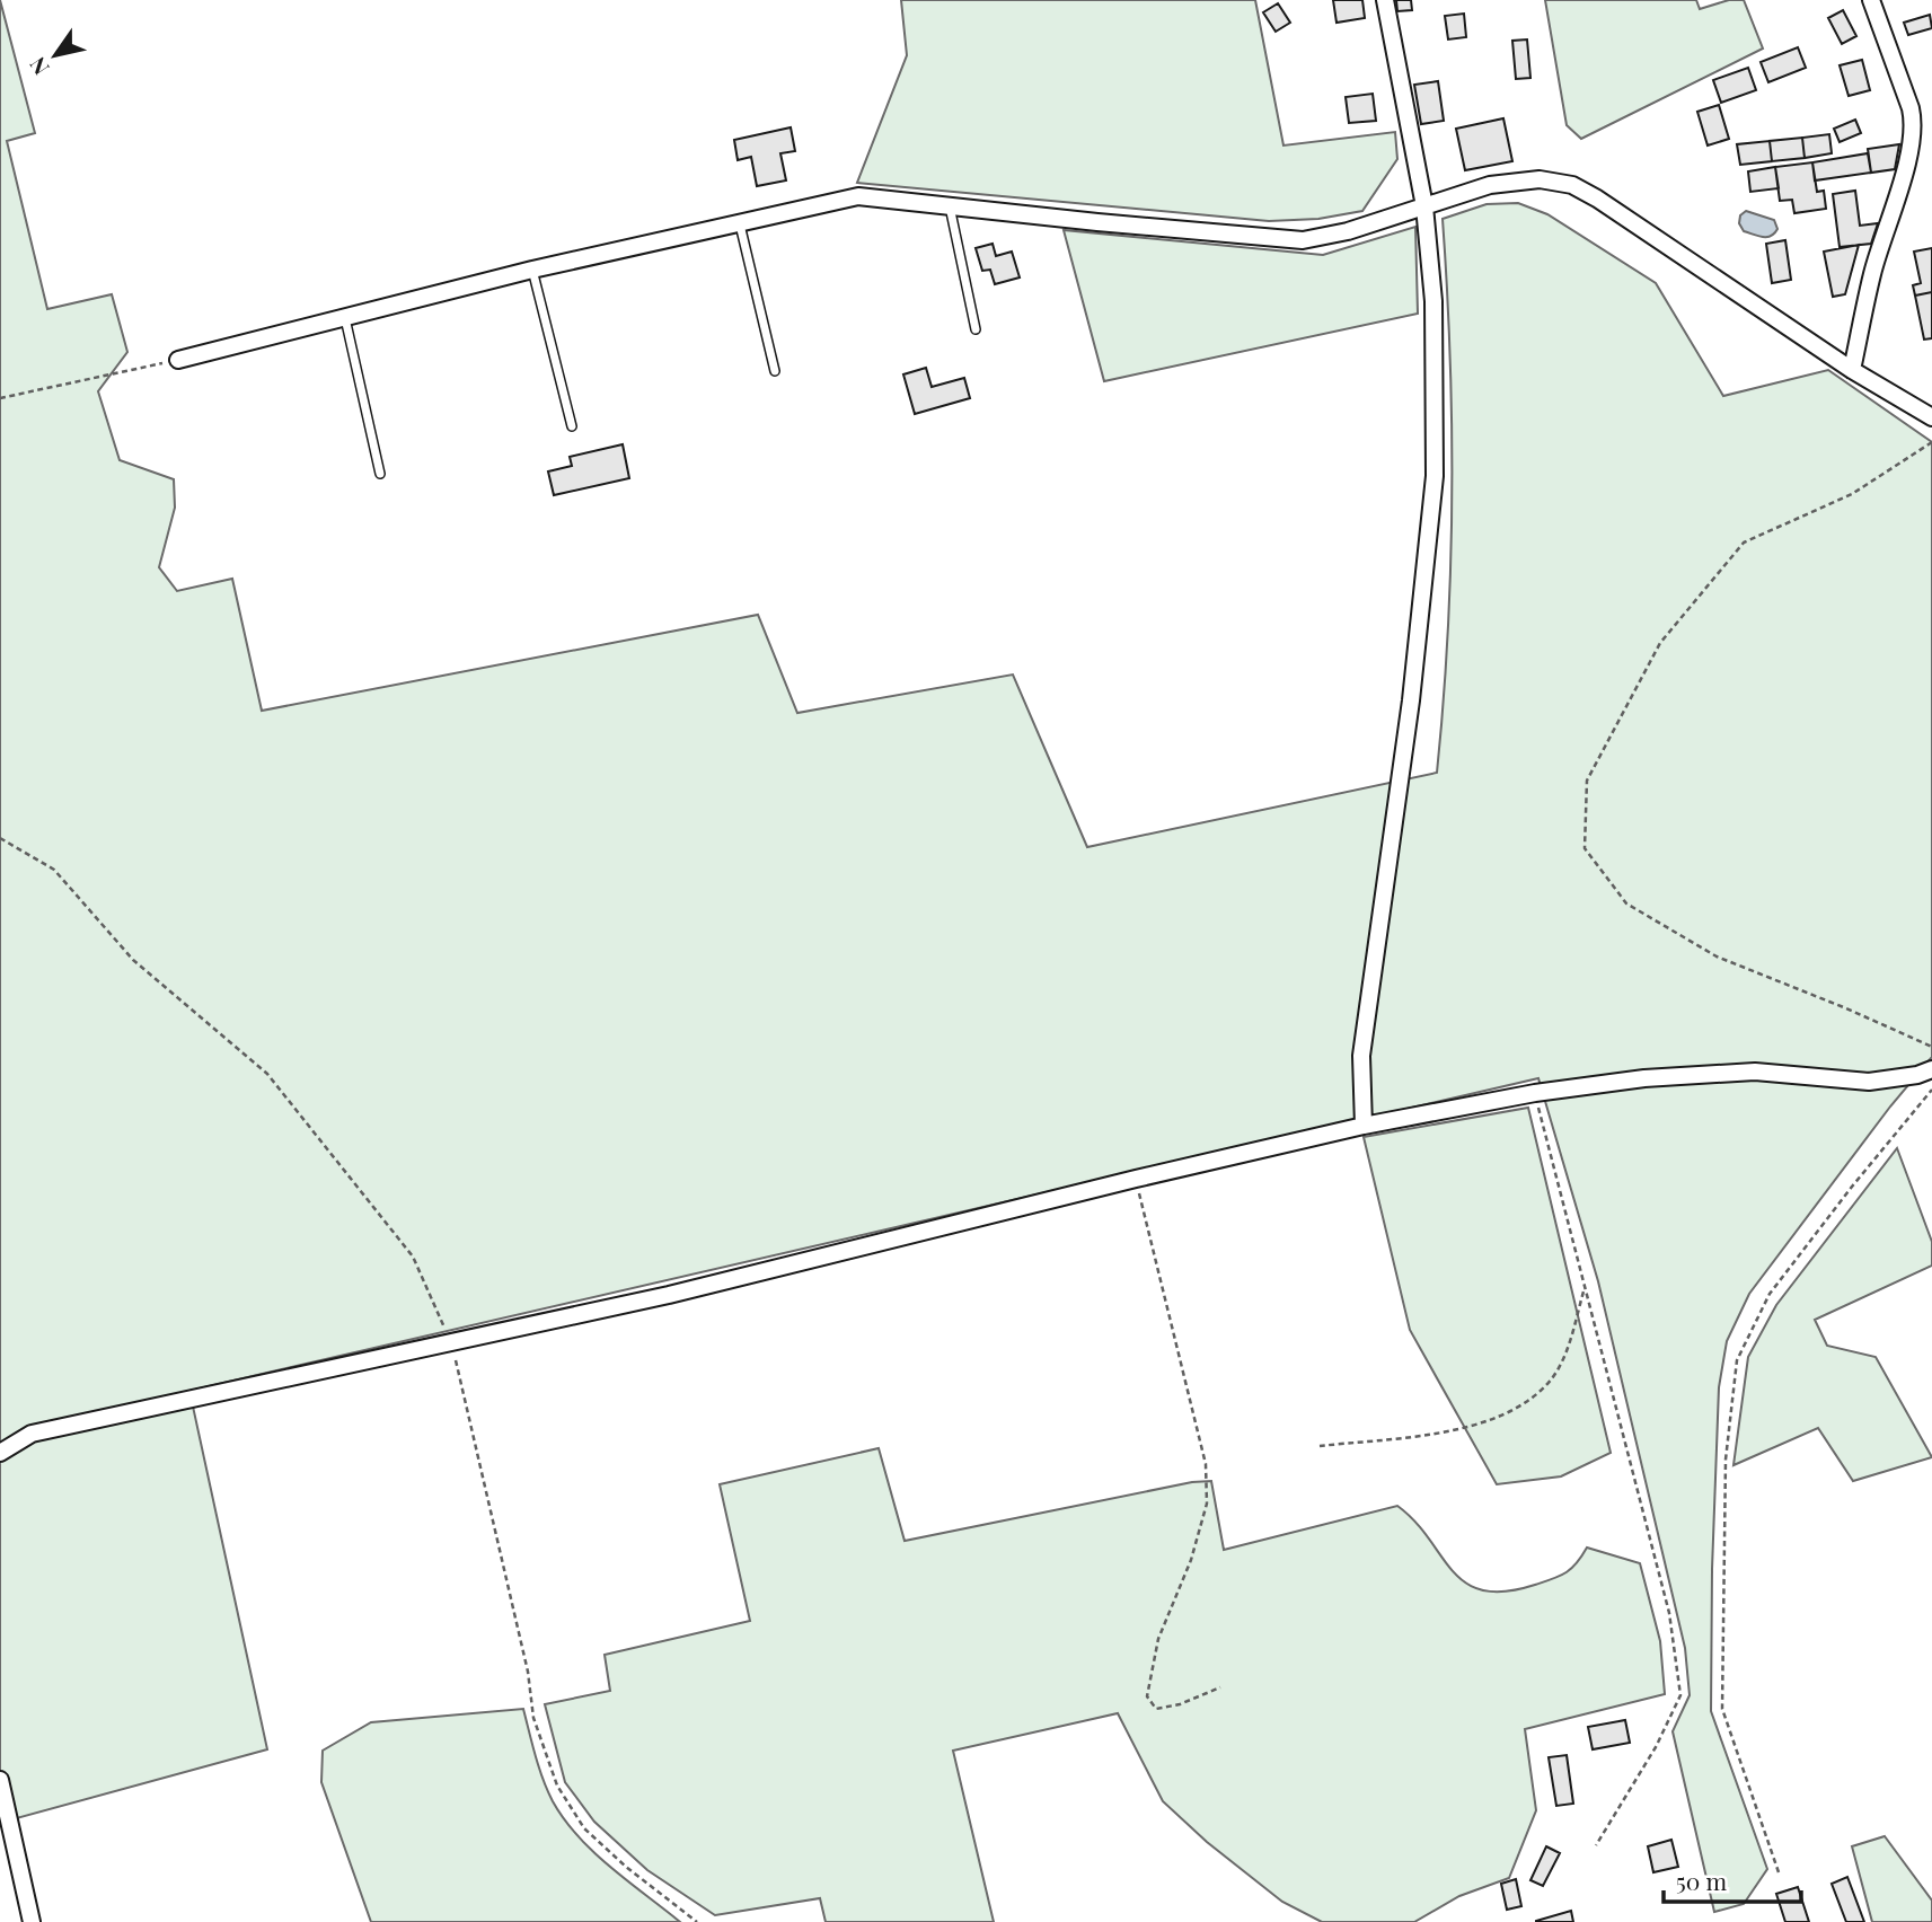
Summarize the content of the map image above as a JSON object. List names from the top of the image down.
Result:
{
  "scale_bar": "50 m",
  "north": "bottom left"
}
